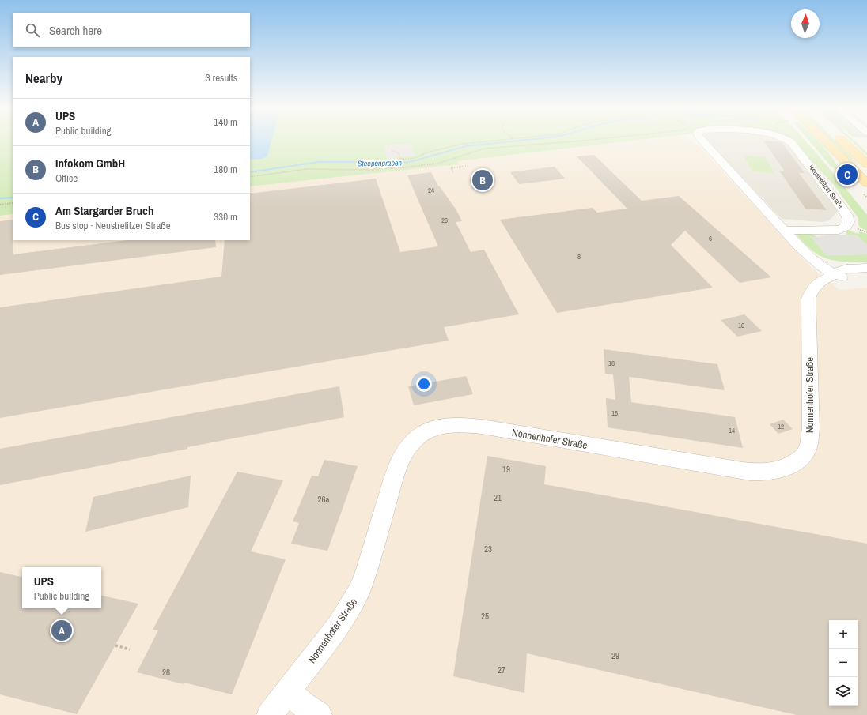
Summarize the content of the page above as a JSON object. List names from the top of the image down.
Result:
{
  "streets": {
    "street": ["Neustrelitzer Straße", "Nonnenhofer Straße"]
  },
  "water": ["Steepengraben"],
  "house_numbers": [
    "24",
    "26",
    "6",
    "8",
    "10",
    "18",
    "16",
    "12",
    "14",
    "19",
    "21",
    "26a",
    "23",
    "25",
    "29",
    "27",
    "28"
  ],
  "north": "top",
  "page": {
    "search": "Search here",
    "heading": ["Nearby", "3 results"],
    "list": [
      {
        "mark": "A",
        "name": "UPS",
        "note": "Public building",
        "value": "140 m"
      },
      {
        "mark": "B",
        "name": "Infokom GmbH",
        "note": "Office",
        "value": "180 m"
      },
      {
        "mark": "C",
        "name": "Am Stargarder Bruch",
        "note": "Bus stop · Neustrelitzer Straße",
        "value": "330 m"
      }
    ],
    "pins": ["C", "B", "A"],
    "popup": ["UPS", "Public building"],
    "map_buttons": ["+", "−"]
  }
}
